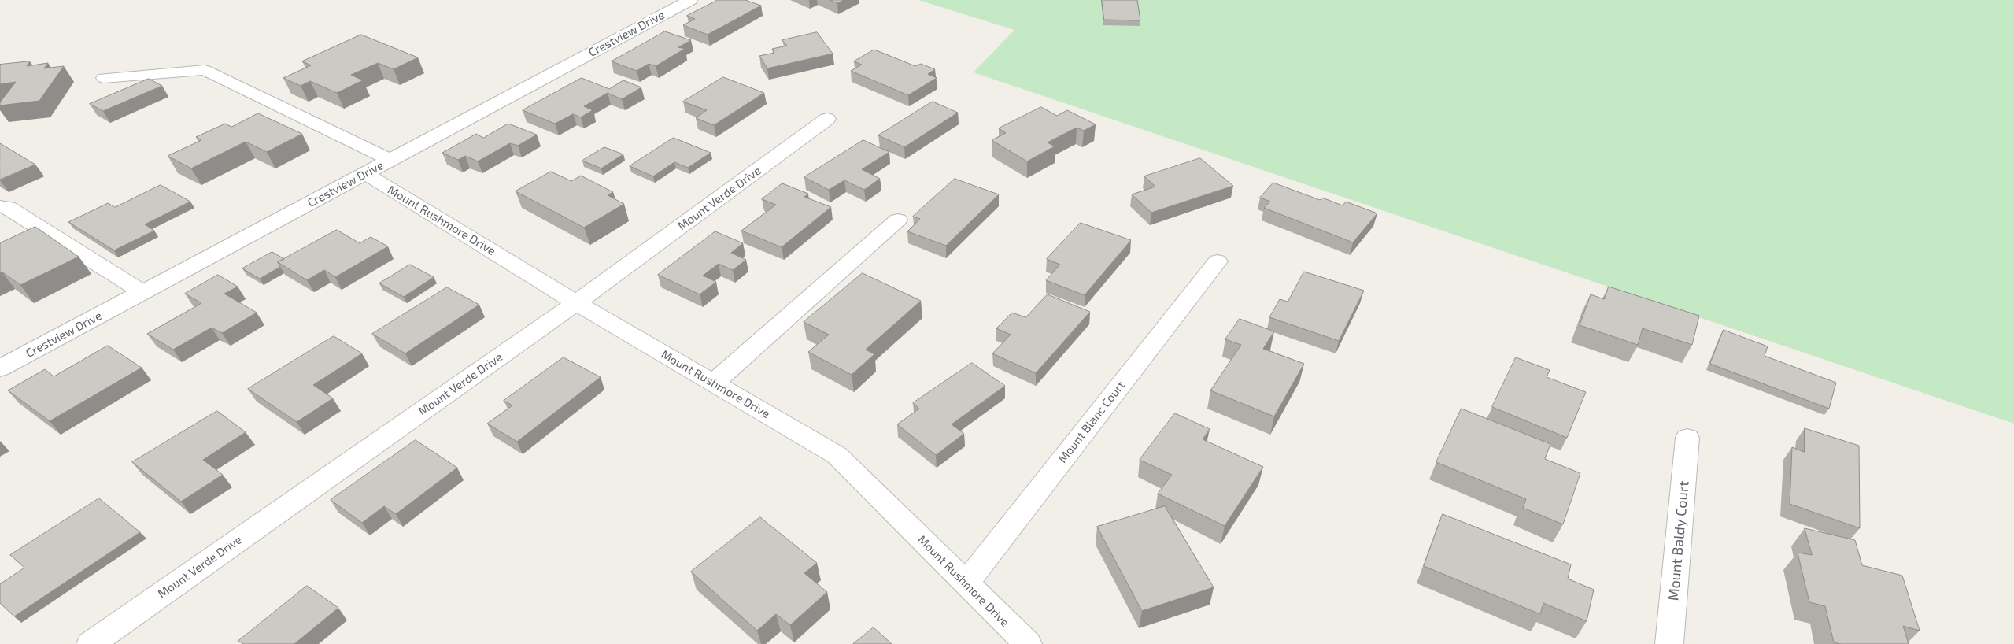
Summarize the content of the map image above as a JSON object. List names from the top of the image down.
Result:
{
  "streets": {
    "street": [
      "Crestview Drive",
      "Mount Verde Drive",
      "Mount Rushmore Drive",
      "Mount Blanc Court",
      "Mount Baldy Court"
    ]
  },
  "crossings": [
    ["Crestview Drive", "Mount Rushmore Drive"],
    ["Mount Verde Drive", "Mount Rushmore Drive"],
    ["Mount Rushmore Drive", "Mount Blanc Court"]
  ]
}
